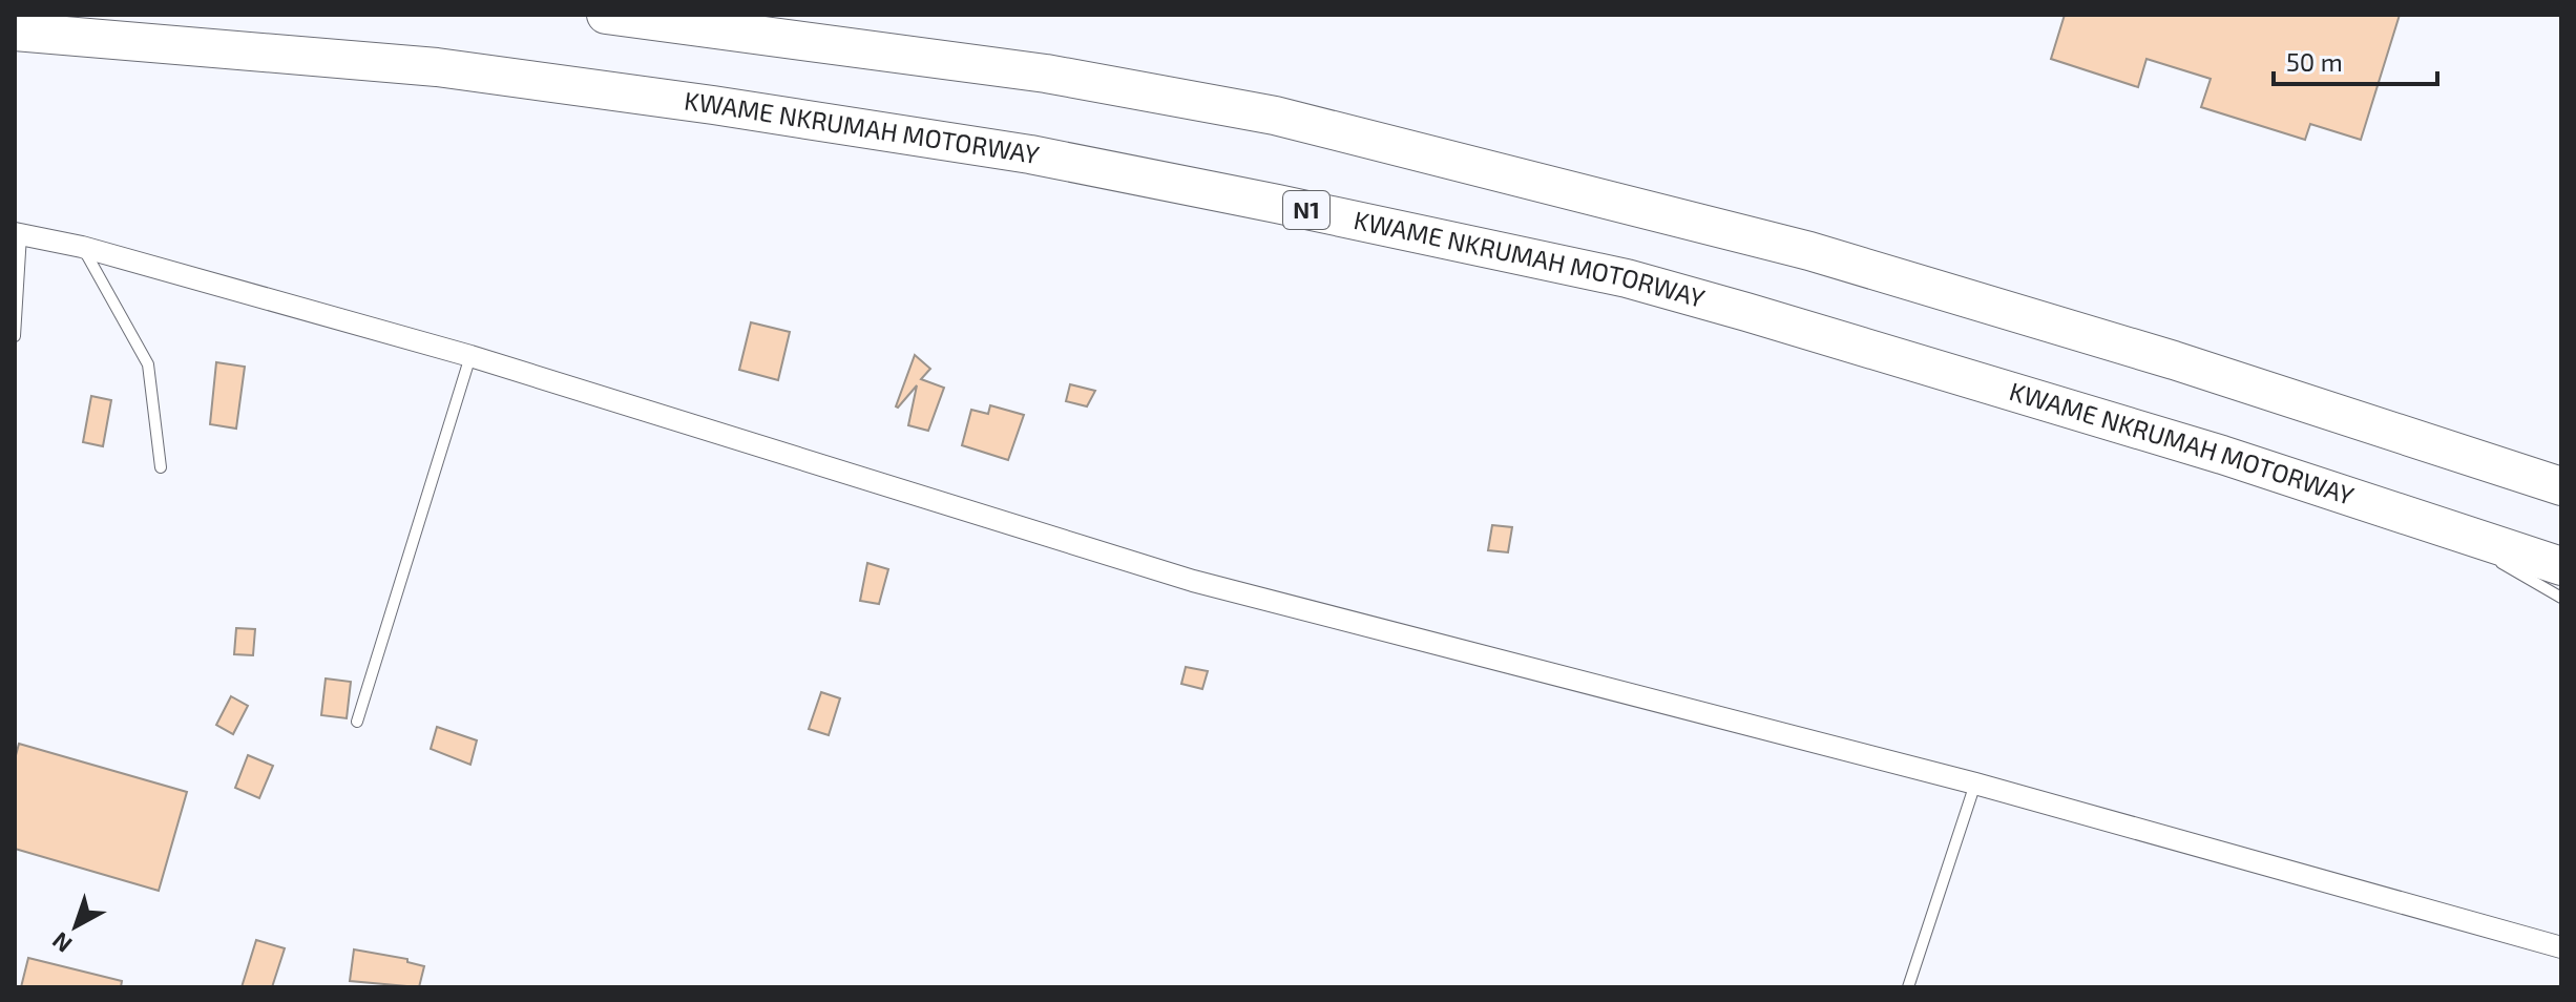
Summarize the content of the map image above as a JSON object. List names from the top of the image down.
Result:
{
  "streets": {
    "highway": ["KWAME NKRUMAH MOTORWAY", "N1"]
  },
  "scale_bar": "50 m",
  "north": "bottom left"
}
